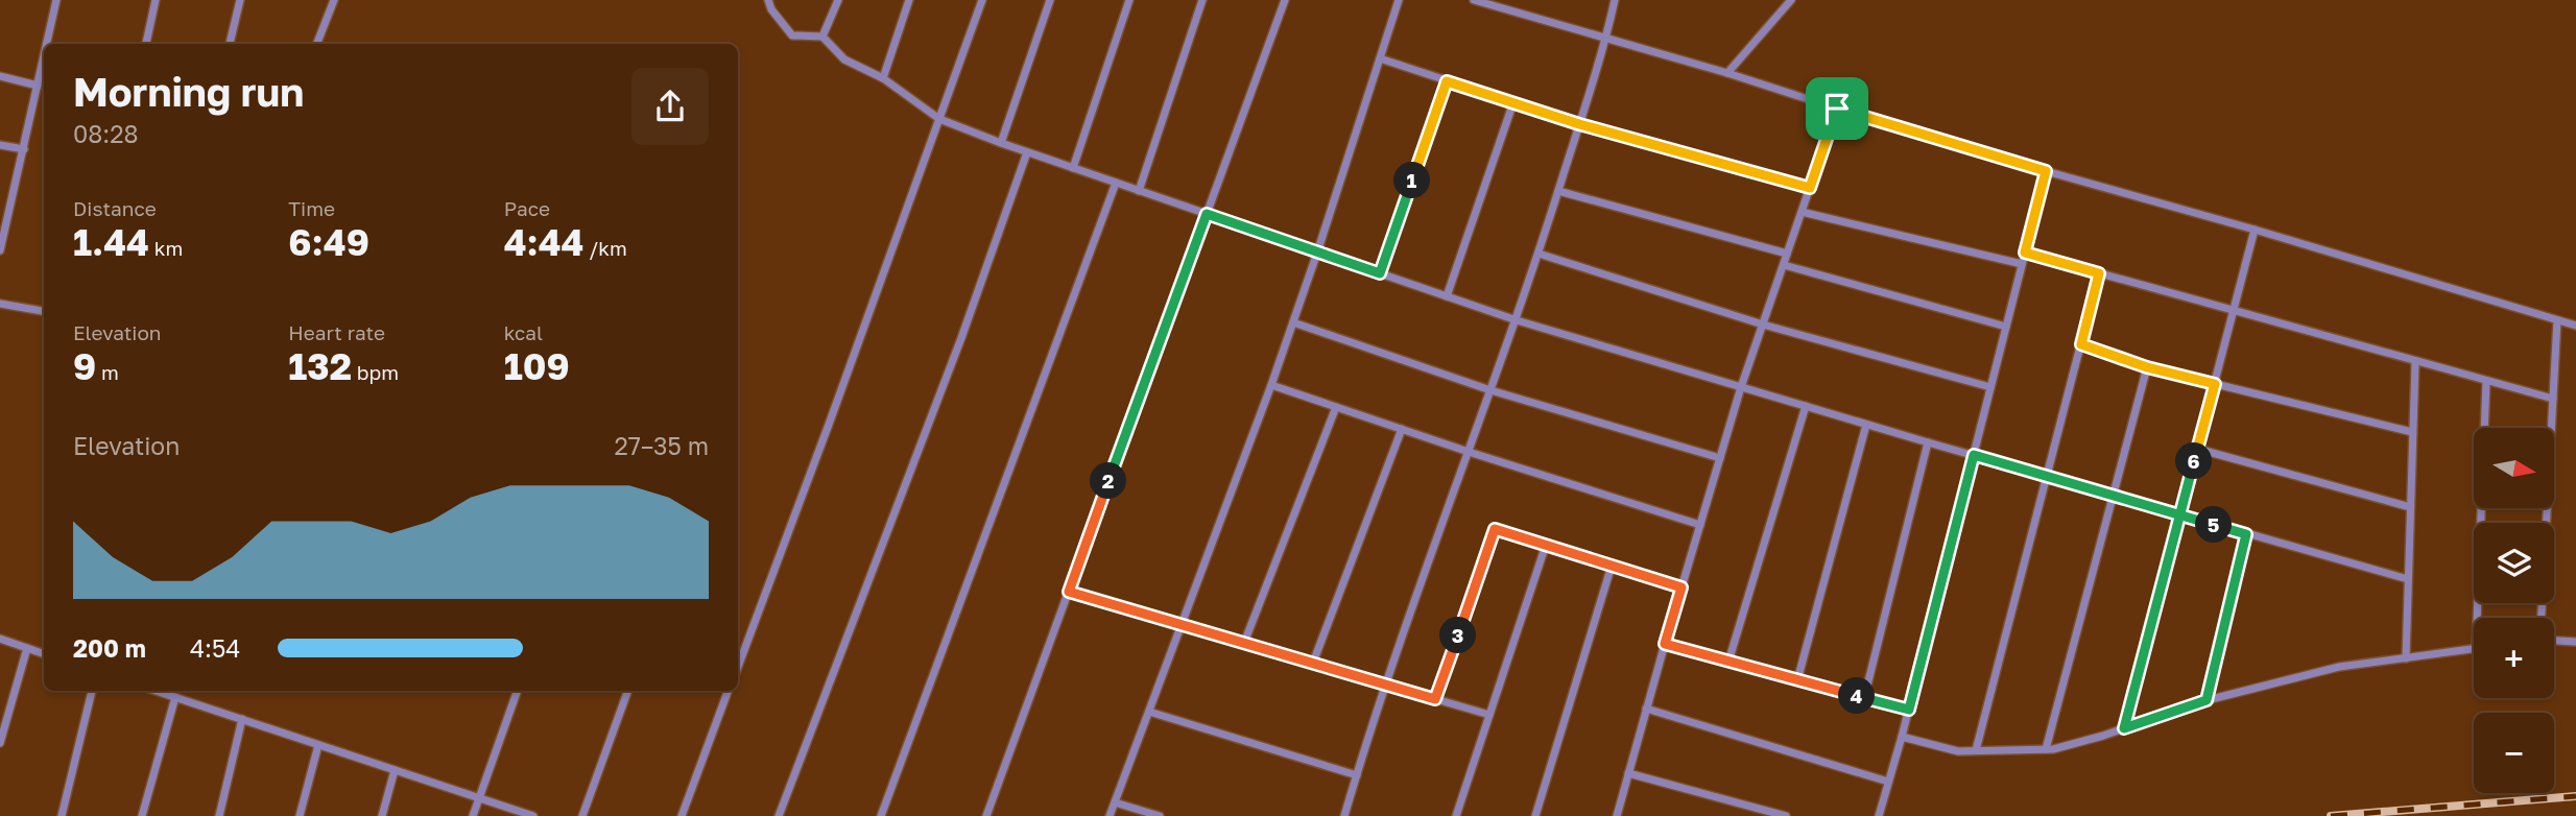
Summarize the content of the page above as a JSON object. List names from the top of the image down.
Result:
{
  "north": "right",
  "page": {
    "heading": ["Morning run", "08:28"],
    "pins": [
      "1",
      "6",
      "2",
      "5",
      "3",
      "4"
    ],
    "stats": [
      ["Distance", "1.44 km"],
      ["Time", "6:49"],
      ["Pace", "4:44 /km"],
      ["Elevation", "9 m"],
      ["Heart rate", "132 bpm"],
      ["kcal", "109"]
    ],
    "chart": ["Elevation", "27–35 m"],
    "map_buttons": ["+", "−"],
    "list": [
      {
        "name": "200 m",
        "note": "4:54"
      }
    ]
  }
}
